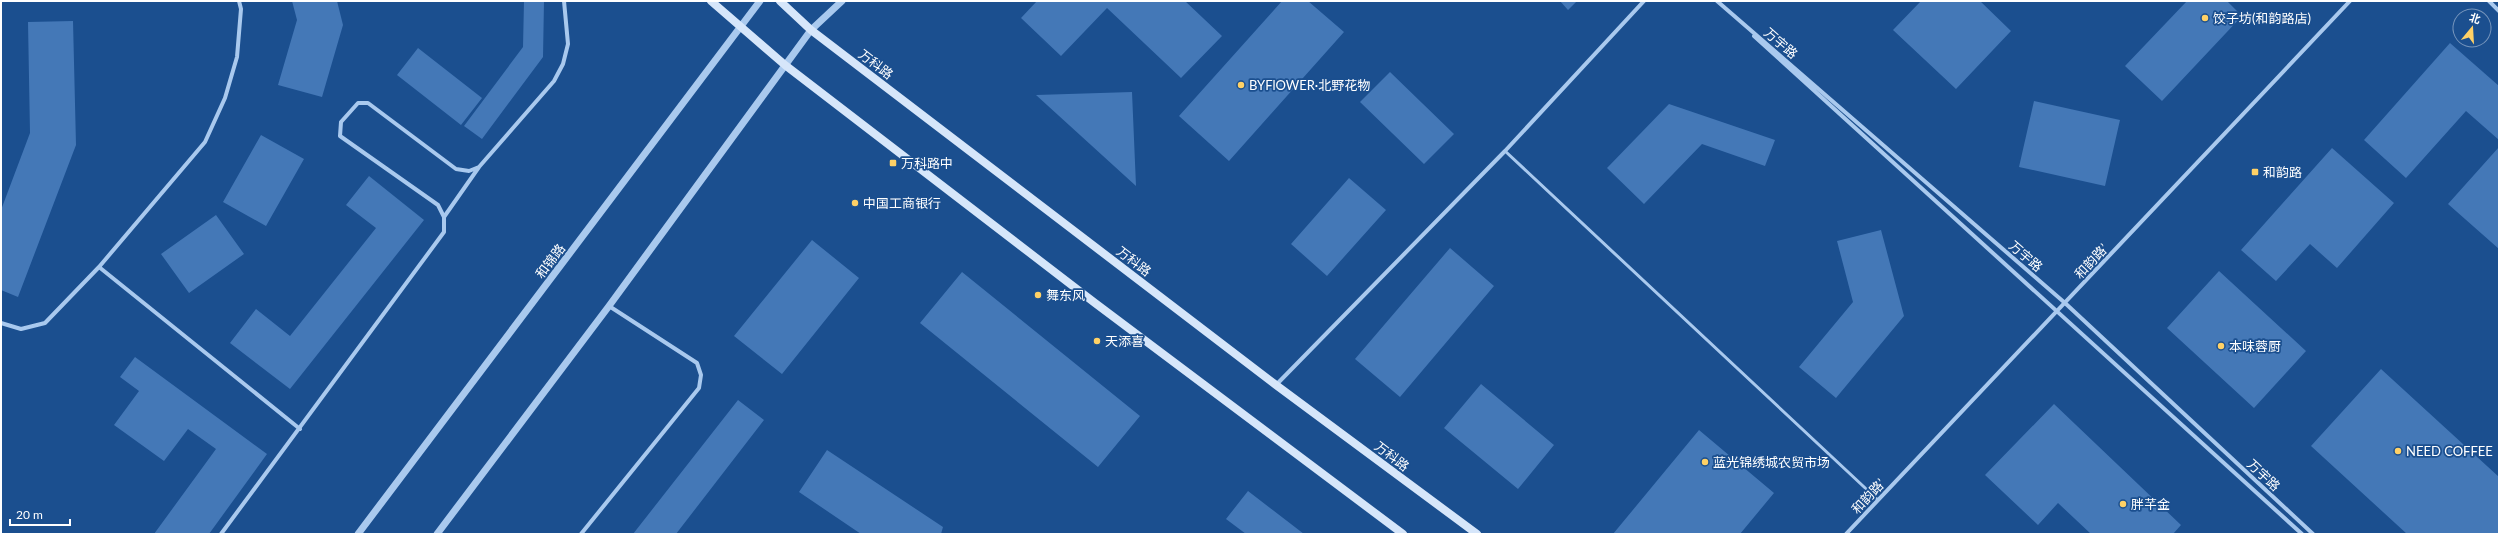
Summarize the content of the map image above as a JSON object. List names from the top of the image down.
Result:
{
  "streets": {
    "main road": ["万科路"],
    "street": ["万宇路", "和锦路", "和韵路’"]
  },
  "crossings": [
    ["万宇路", "和韵路’"]
  ],
  "places": {
    "other": [
      "饺子坊(和韵路店)",
      "BYFlOWER·北野花物",
      "中国工商银行",
      "舞东风",
      "天添喜",
      "本味蓉厨",
      "NEED COFFEE",
      "蓝光锦绣城农贸市场",
      "胖芊金"
    ],
    "transit": ["万科路中", "和韵路"]
  },
  "scale_bar": "20 m",
  "north": "top"
}
